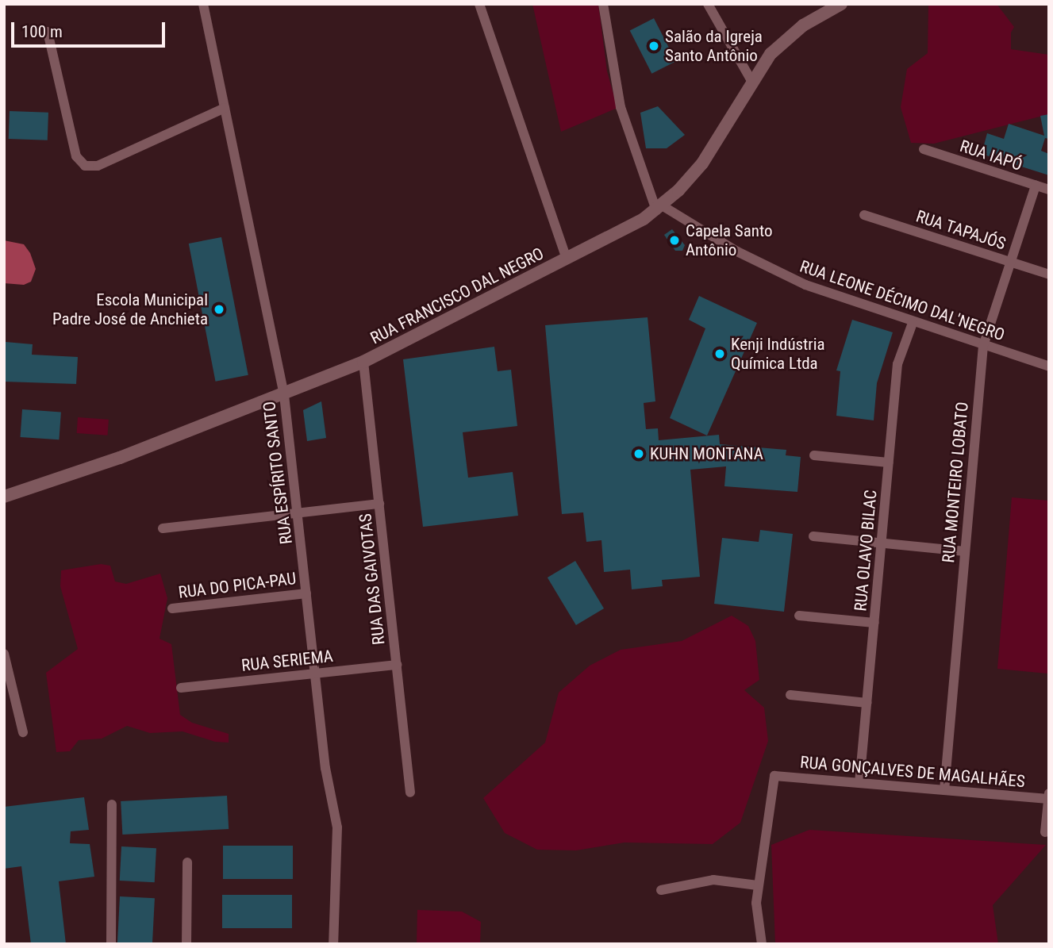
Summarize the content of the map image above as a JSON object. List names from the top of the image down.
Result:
{
  "streets": {
    "street": [
      "RUA IAPÓ",
      "RUA TAPAJÓS",
      "RUA FRANCISCO DAL NEGRO",
      "RUA LEONE DÉCIMO DAL'NEGRO",
      "RUA ESPÍRITO SANTO",
      "RUA MONTEIRO LOBATO",
      "RUA OLAVO BILAC",
      "RUA DAS GAIVOTAS",
      "RUA DO PICA-PAU",
      "RUA SERIEMA",
      "RUA GONÇALVES DE MAGALHÃES"
    ]
  },
  "crossings": [
    ["RUA IAPÓ", "RUA MONTEIRO LOBATO"],
    ["RUA TAPAJÓS", "RUA MONTEIRO LOBATO"],
    ["RUA FRANCISCO DAL NEGRO", "RUA LEONE DÉCIMO DAL'NEGRO"],
    ["RUA FRANCISCO DAL NEGRO", "RUA ESPÍRITO SANTO"],
    ["RUA FRANCISCO DAL NEGRO", "RUA DAS GAIVOTAS"],
    ["RUA LEONE DÉCIMO DAL'NEGRO", "RUA MONTEIRO LOBATO"],
    ["RUA LEONE DÉCIMO DAL'NEGRO", "RUA OLAVO BILAC"],
    ["RUA ESPÍRITO SANTO", "RUA DO PICA-PAU"],
    ["RUA ESPÍRITO SANTO", "RUA SERIEMA"],
    ["RUA MONTEIRO LOBATO", "RUA GONÇALVES DE MAGALHÃES"],
    ["RUA OLAVO BILAC", "RUA GONÇALVES DE MAGALHÃES"],
    ["RUA DAS GAIVOTAS", "RUA SERIEMA"]
  ],
  "places": [
    "Salão da Igreja Santo Antônio",
    "Capela Santo Antônio",
    "Escola Municipal Padre José de Anchieta",
    "Kenji Indústria Química Ltda",
    "KUHN MONTANA"
  ],
  "scale_bar": "100 m"
}
